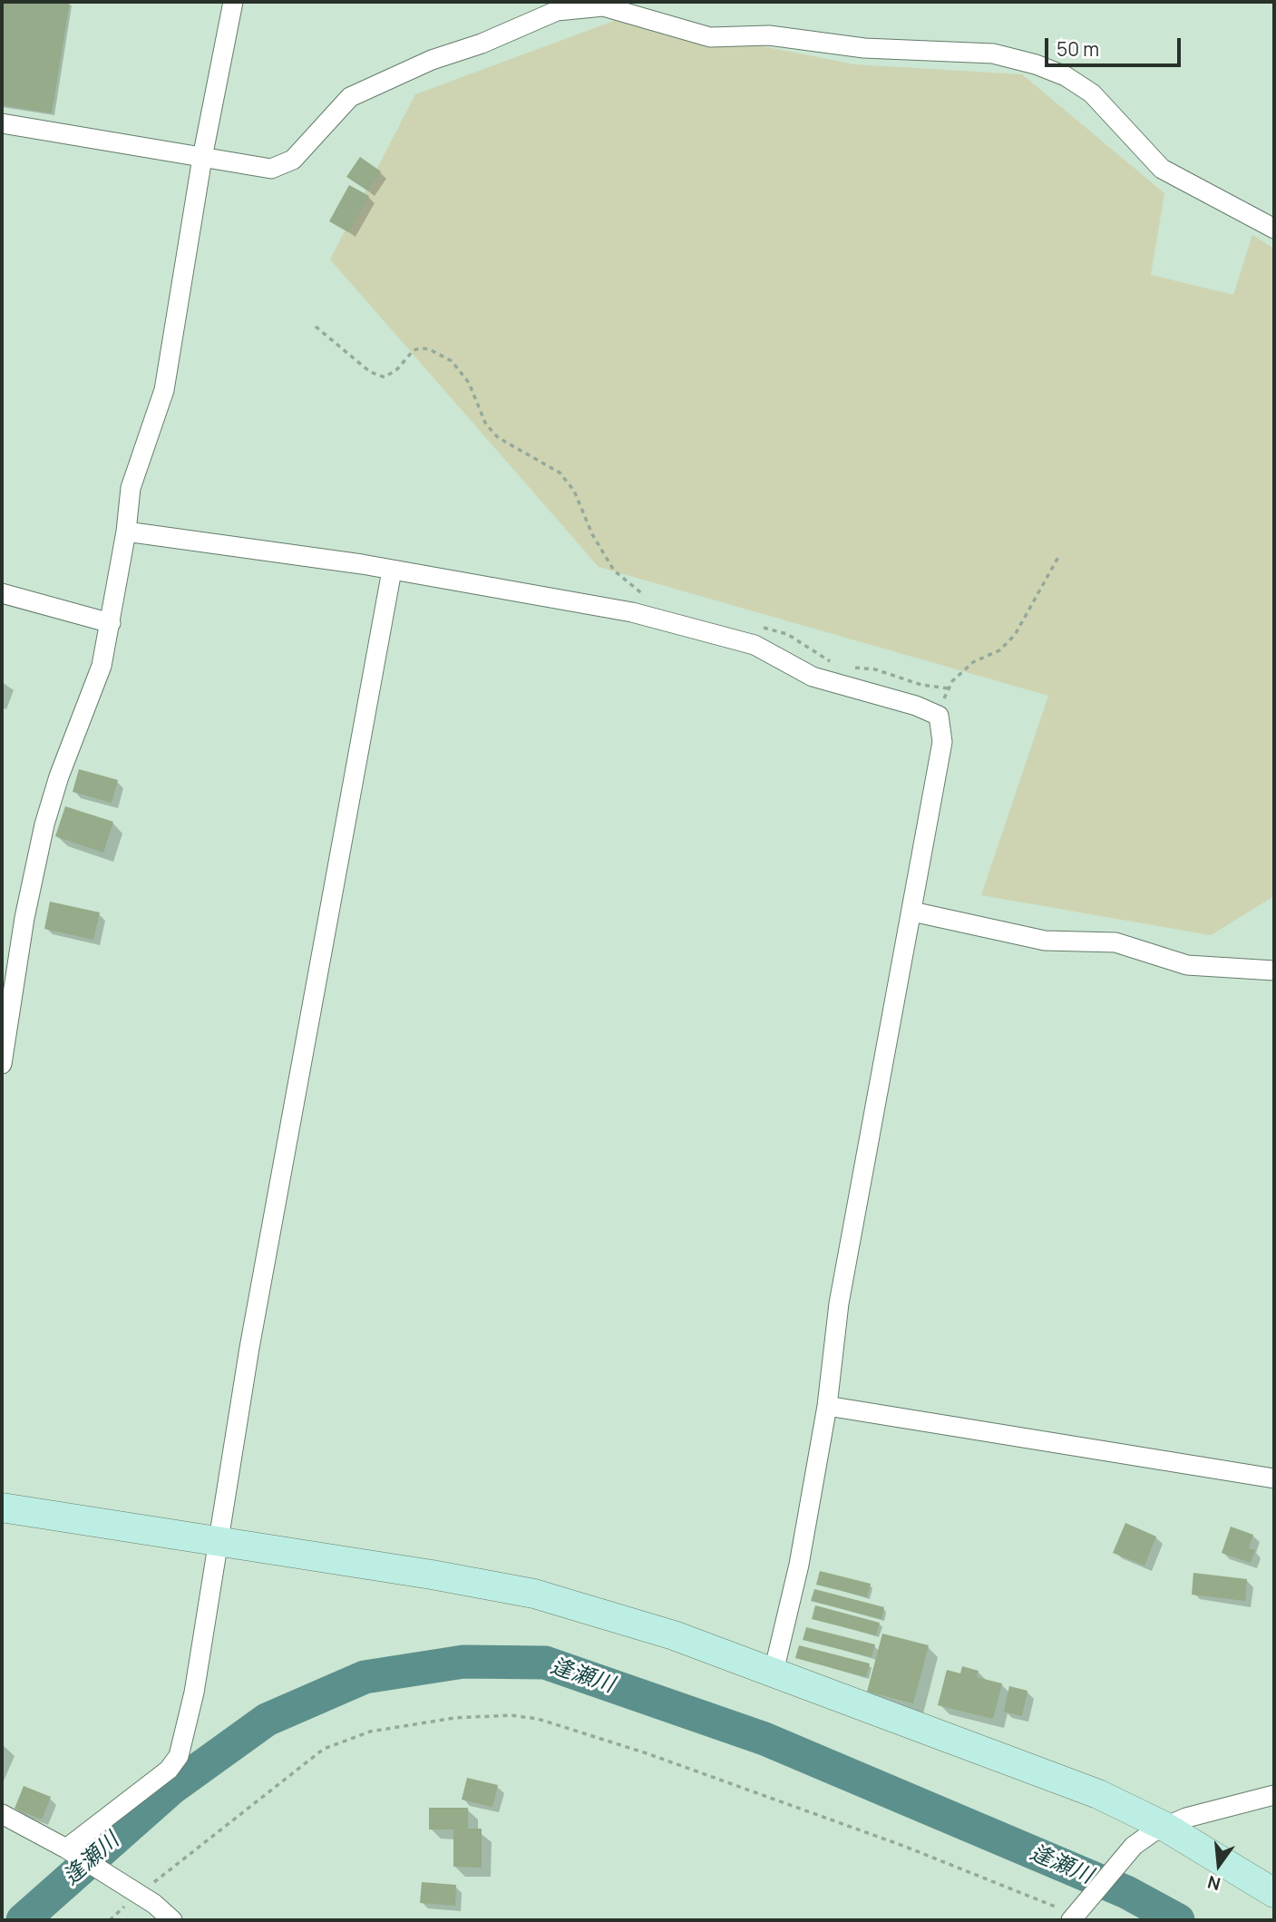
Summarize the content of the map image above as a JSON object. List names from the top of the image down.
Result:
{
  "water": ["逢瀬川"],
  "scale_bar": "50 m",
  "north": "bottom"
}
